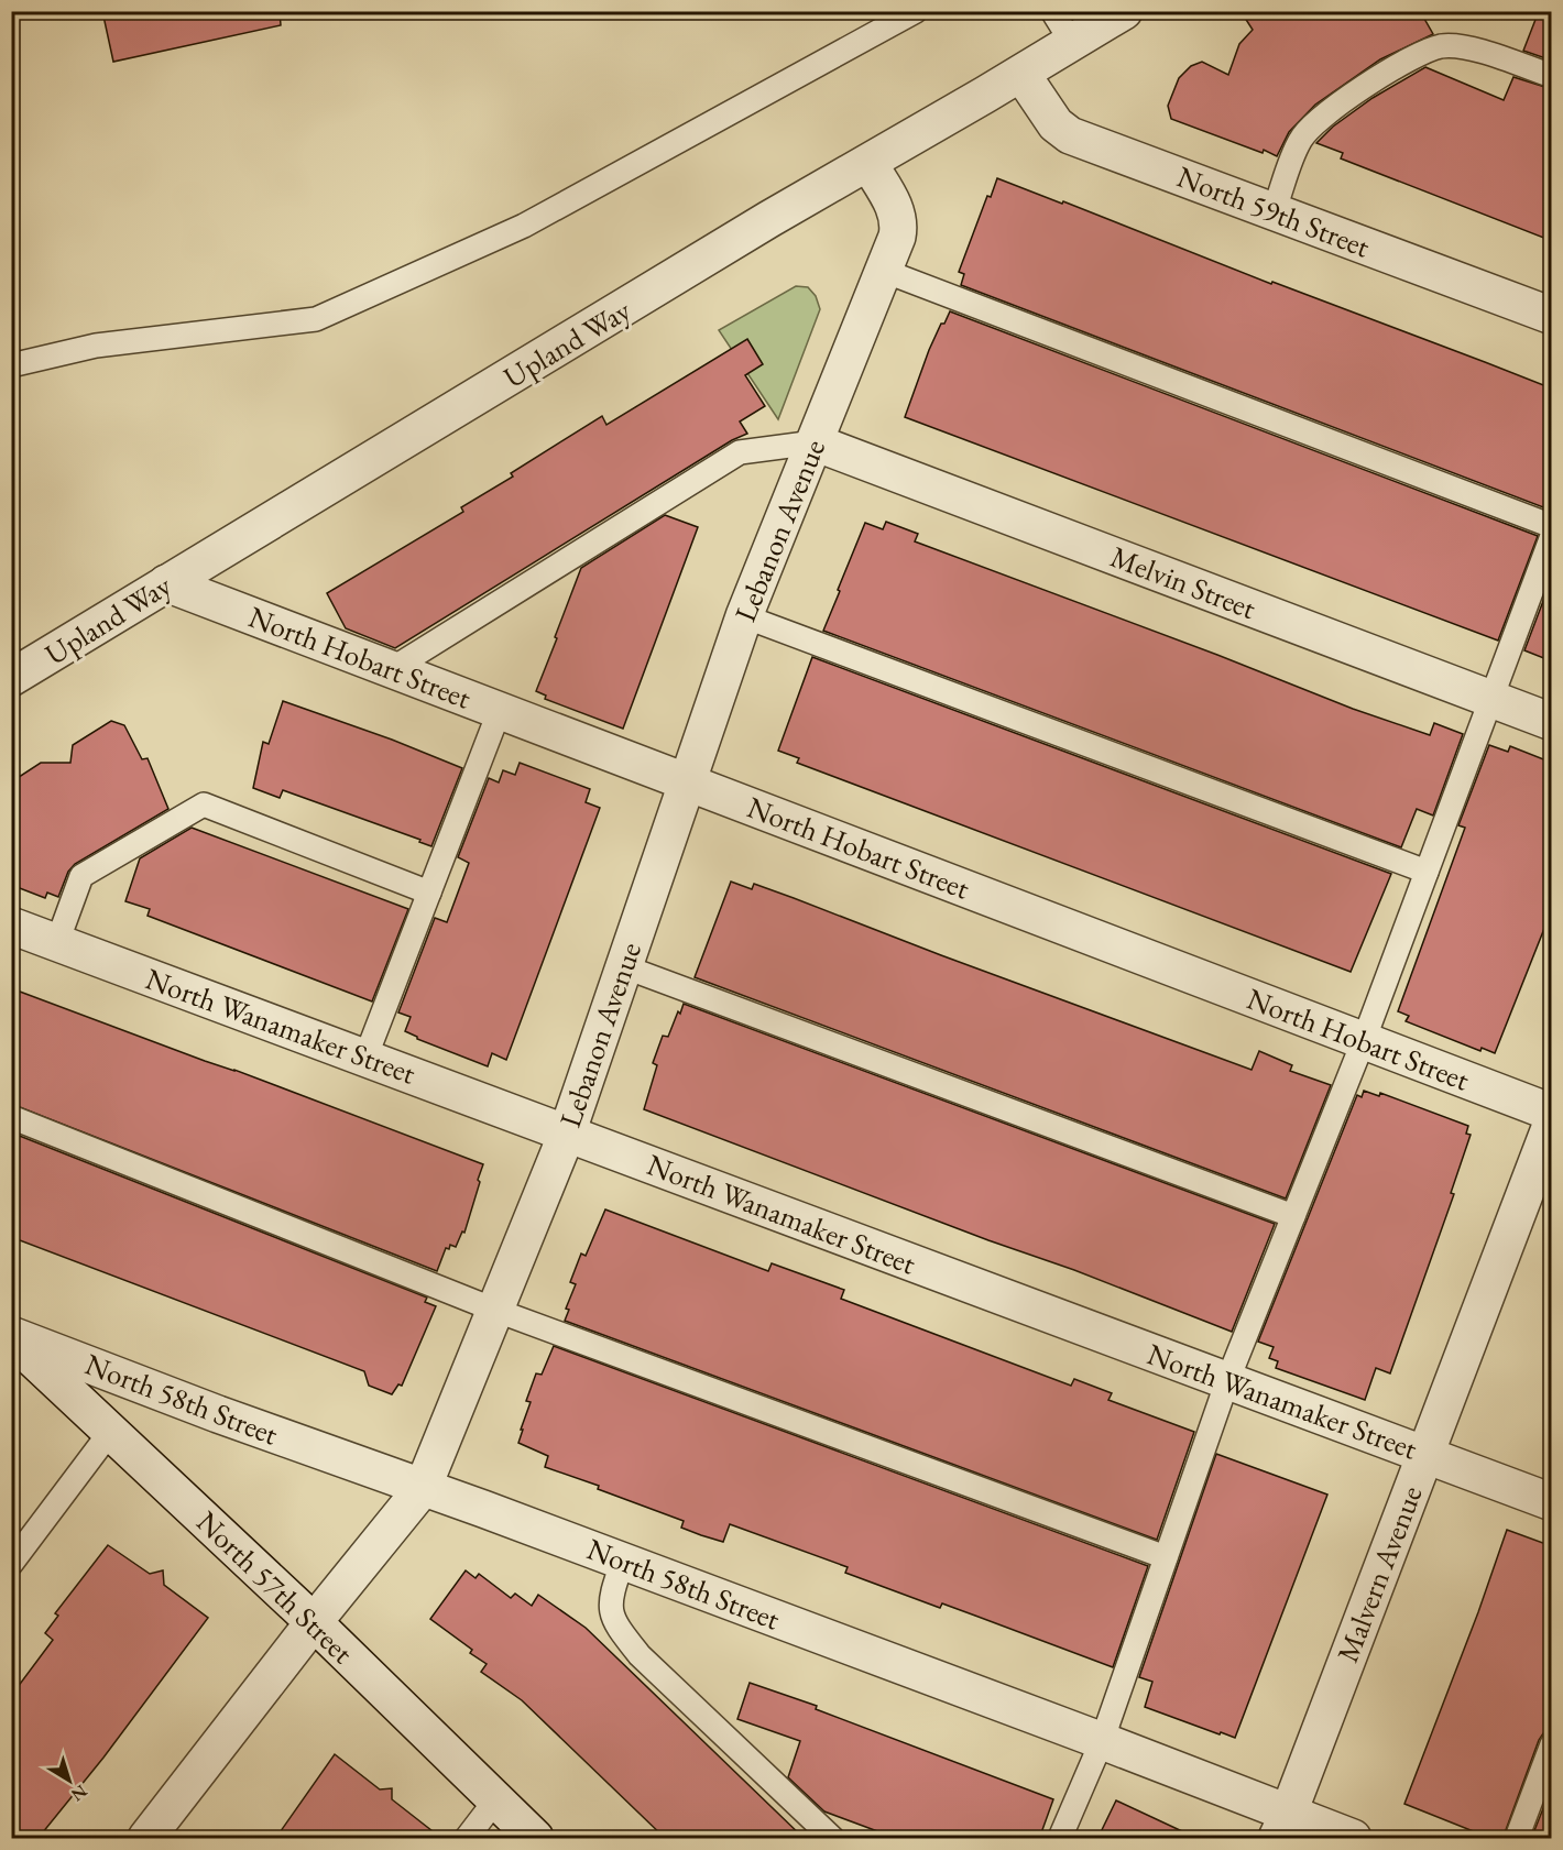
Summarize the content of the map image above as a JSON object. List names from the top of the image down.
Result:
{
  "streets": {
    "street": [
      "North 59th Street",
      "Upland Way",
      "Lebanon Avenue",
      "Melvin Street",
      "North Hobart Street",
      "North Wanamaker Street",
      "North 58th Street",
      "Malvern Avenue",
      "North 57th Street"
    ]
  },
  "crossings": [
    ["North 59th Street", "Upland Way"],
    ["Upland Way", "Lebanon Avenue"],
    ["Upland Way", "North Hobart Street"],
    ["Lebanon Avenue", "Melvin Street"],
    ["Lebanon Avenue", "North Hobart Street"],
    ["Lebanon Avenue", "North Wanamaker Street"],
    ["Lebanon Avenue", "North 58th Street"],
    ["Lebanon Avenue", "North 57th Street"],
    ["North Wanamaker Street", "Malvern Avenue"],
    ["North 58th Street", "Malvern Avenue"],
    ["North 58th Street", "North 57th Street"]
  ],
  "north": "bottom right"
}
